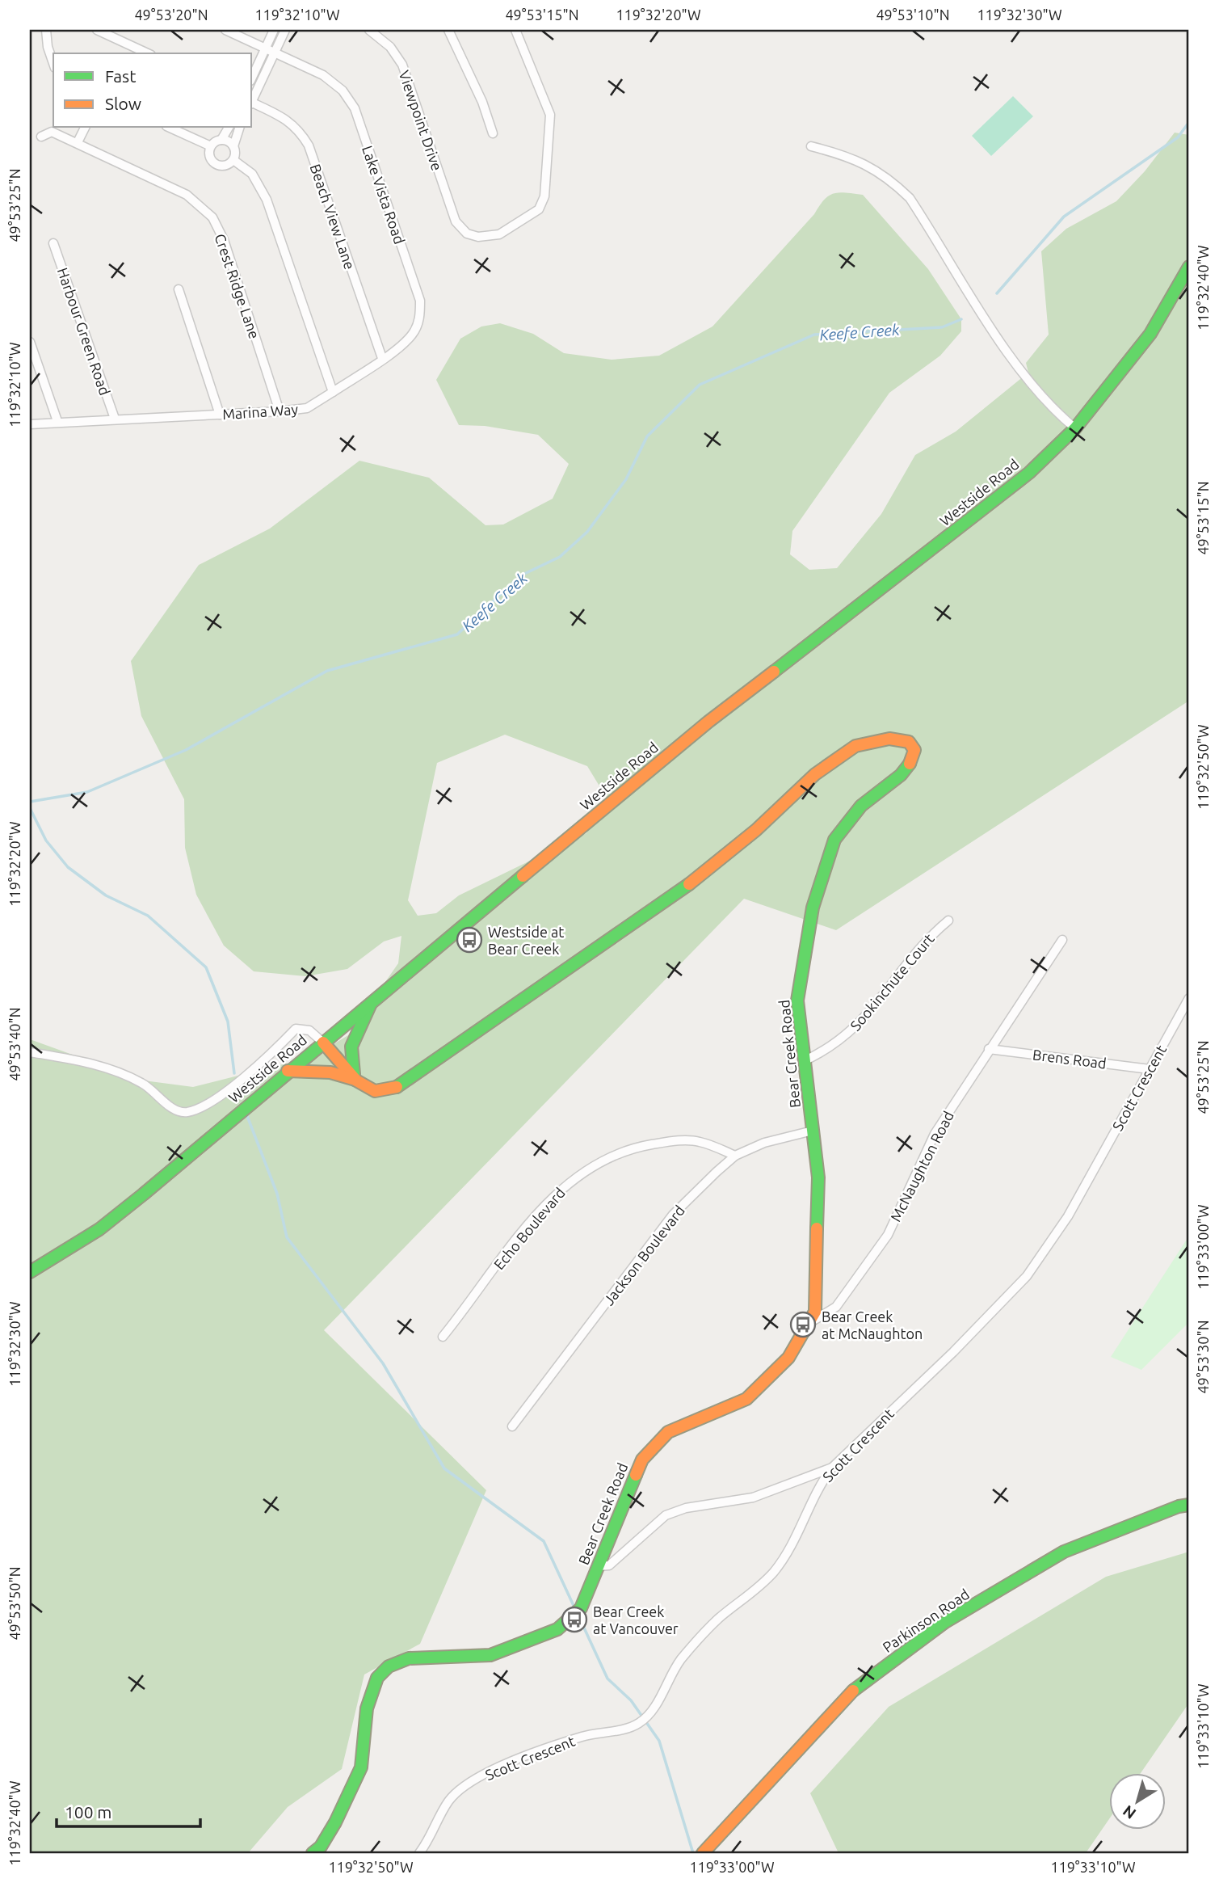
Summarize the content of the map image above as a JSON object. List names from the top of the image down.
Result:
{
  "streets": {
    "street": [
      "Viewpoint Drive",
      "Lake Vista Road",
      "Beach View Lane",
      "Crest Ridge Lane",
      "Harbour Green Road",
      "Marina Way",
      "Westside Road",
      "Sookinchute Court",
      "Bear Creek Road",
      "Brens Road",
      "Scott Crescent",
      "McNaughton Road",
      "Echo Boulevard",
      "Jackson Boulevard",
      "Parkinson Road"
    ]
  },
  "crossings": [
    ["Lake Vista Road", "Beach View Lane"],
    ["Lake Vista Road", "Marina Way"],
    ["Crest Ridge Lane", "Marina Way"],
    ["Harbour Green Road", "Marina Way"],
    ["Westside Road", "Bear Creek Road"],
    ["Sookinchute Court", "Bear Creek Road"],
    ["Bear Creek Road", "McNaughton Road"],
    ["Bear Creek Road", "Jackson Boulevard"],
    ["Brens Road", "Scott Crescent"],
    ["Brens Road", "McNaughton Road"],
    ["Echo Boulevard", "Jackson Boulevard"]
  ],
  "water": ["Keefe Creek"],
  "places": {
    "bus stop": ["Westside at Bear Creek", "Bear Creek at McNaughton", "Bear Creek at Vancouver"]
  },
  "legend": ["Fast", "Slow"],
  "scale_bar": "100 m",
  "north": "bottom left",
  "coordinates": [
    "49°53'20\"N",
    "119°32'10\"W",
    "49°53'15\"N",
    "119°32'20\"W",
    "49°53'10\"N",
    "119°32'30\"W",
    "49°53'25\"N",
    "119°32'40\"W",
    "119°32'50\"W",
    "49°53'40\"N",
    "119°33'00\"W",
    "49°53'30\"N",
    "49°53'50\"N",
    "119°33'10\"W"
  ]
}
